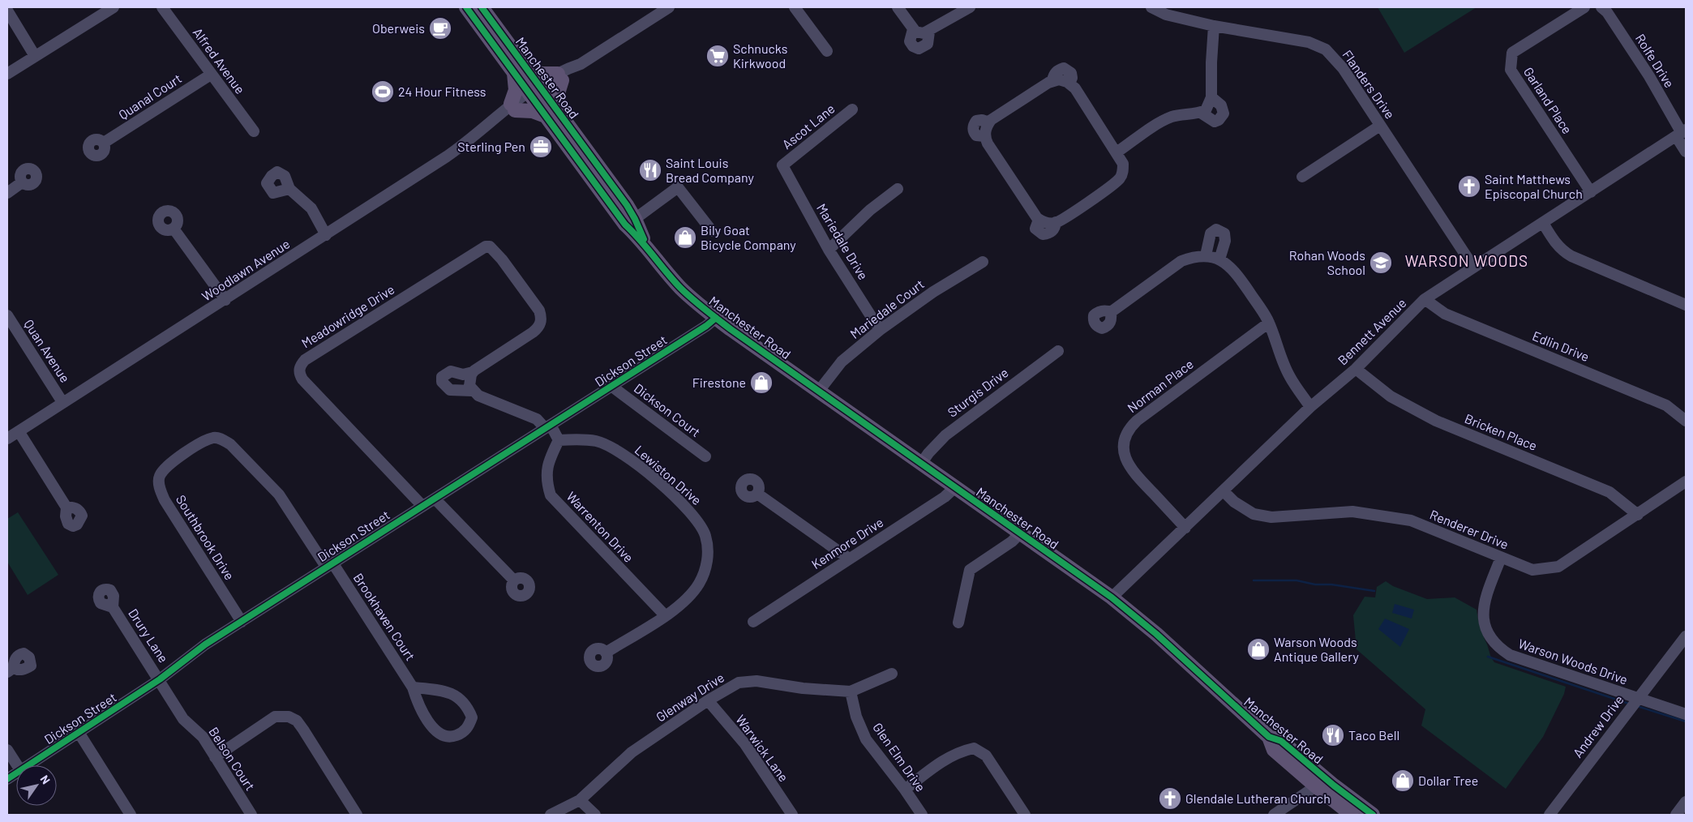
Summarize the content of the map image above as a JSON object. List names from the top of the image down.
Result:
{
  "streets": {
    "main road": ["Manchester Road"],
    "street": [
      "Alfred Avenue",
      "Rolfe Drive",
      "Flanders Drive",
      "Quanal Court",
      "Garland Place",
      "Ascot Lane",
      "Mariedale Drive",
      "Woodlawn Avenue",
      "Mariedale Court",
      "Meadowridge Drive",
      "Bennett Avenue",
      "Edlin Drive",
      "Quan Avenue",
      "Dickson Street",
      "Norman Place",
      "Sturgis Drive",
      "Dickson Court",
      "Bricken Place",
      "Lewiston Drive",
      "Warrenton Drive",
      "Renderer Drive",
      "Southbrook Drive",
      "Kenmore Drive",
      "Brookhaven Court",
      "Drury Lane",
      "Warson Woods Drive",
      "Glenway Drive",
      "Andrew Drive",
      "Warwick Lane",
      "Glen Elm Drive",
      "Belson Court"
    ]
  },
  "crossings": [
    ["Alfred Avenue", "Quanal Court"],
    ["Rolfe Drive", "Bennett Avenue"],
    ["Manchester Road", "Woodlawn Avenue"],
    ["Manchester Road", "Mariedale Court"],
    ["Manchester Road", "Bennett Avenue"],
    ["Manchester Road", "Dickson Street"],
    ["Manchester Road", "Sturgis Drive"],
    ["Manchester Road", "Kenmore Drive"],
    ["Flanders Drive", "Bennett Avenue"],
    ["Garland Place", "Bennett Avenue"],
    ["Ascot Lane", "Mariedale Drive"],
    ["Mariedale Drive", "Mariedale Court"],
    ["Woodlawn Avenue", "Quan Avenue"],
    ["Meadowridge Drive", "Dickson Street"],
    ["Bennett Avenue", "Edlin Drive"],
    ["Bennett Avenue", "Norman Place"],
    ["Bennett Avenue", "Bricken Place"],
    ["Bennett Avenue", "Renderer Drive"],
    ["Dickson Street", "Dickson Court"],
    ["Dickson Street", "Southbrook Drive"],
    ["Dickson Street", "Brookhaven Court"],
    ["Dickson Street", "Drury Lane"],
    ["Dickson Street", "Belson Court"],
    ["Bricken Place", "Renderer Drive"],
    ["Lewiston Drive", "Warrenton Drive"],
    ["Renderer Drive", "Warson Woods Drive"],
    ["Southbrook Drive", "Brookhaven Court"],
    ["Drury Lane", "Belson Court"],
    ["Warson Woods Drive", "Andrew Drive"],
    ["Glenway Drive", "Warwick Lane"],
    ["Glenway Drive", "Glen Elm Drive"]
  ],
  "districts": ["WARSON WOODS"],
  "places": {
    "cafe": ["Oberweis"],
    "supermarket": ["Schnucks Kirkwood"],
    "sports": ["24 Hour Fitness"],
    "office": ["Sterling Pen"],
    "restaurant": ["Saint Louis Bread Company", "Taco Bell"],
    "church": ["Saint Matthews Episcopal Church", "Glendale Lutheran Church"],
    "shop": [
      "Bily Goat Bicycle Company",
      "Firestone",
      "Warson Woods Antique Gallery",
      "Dollar Tree"
    ],
    "school or university": ["Rohan Woods School"]
  },
  "north": "top right"
}
